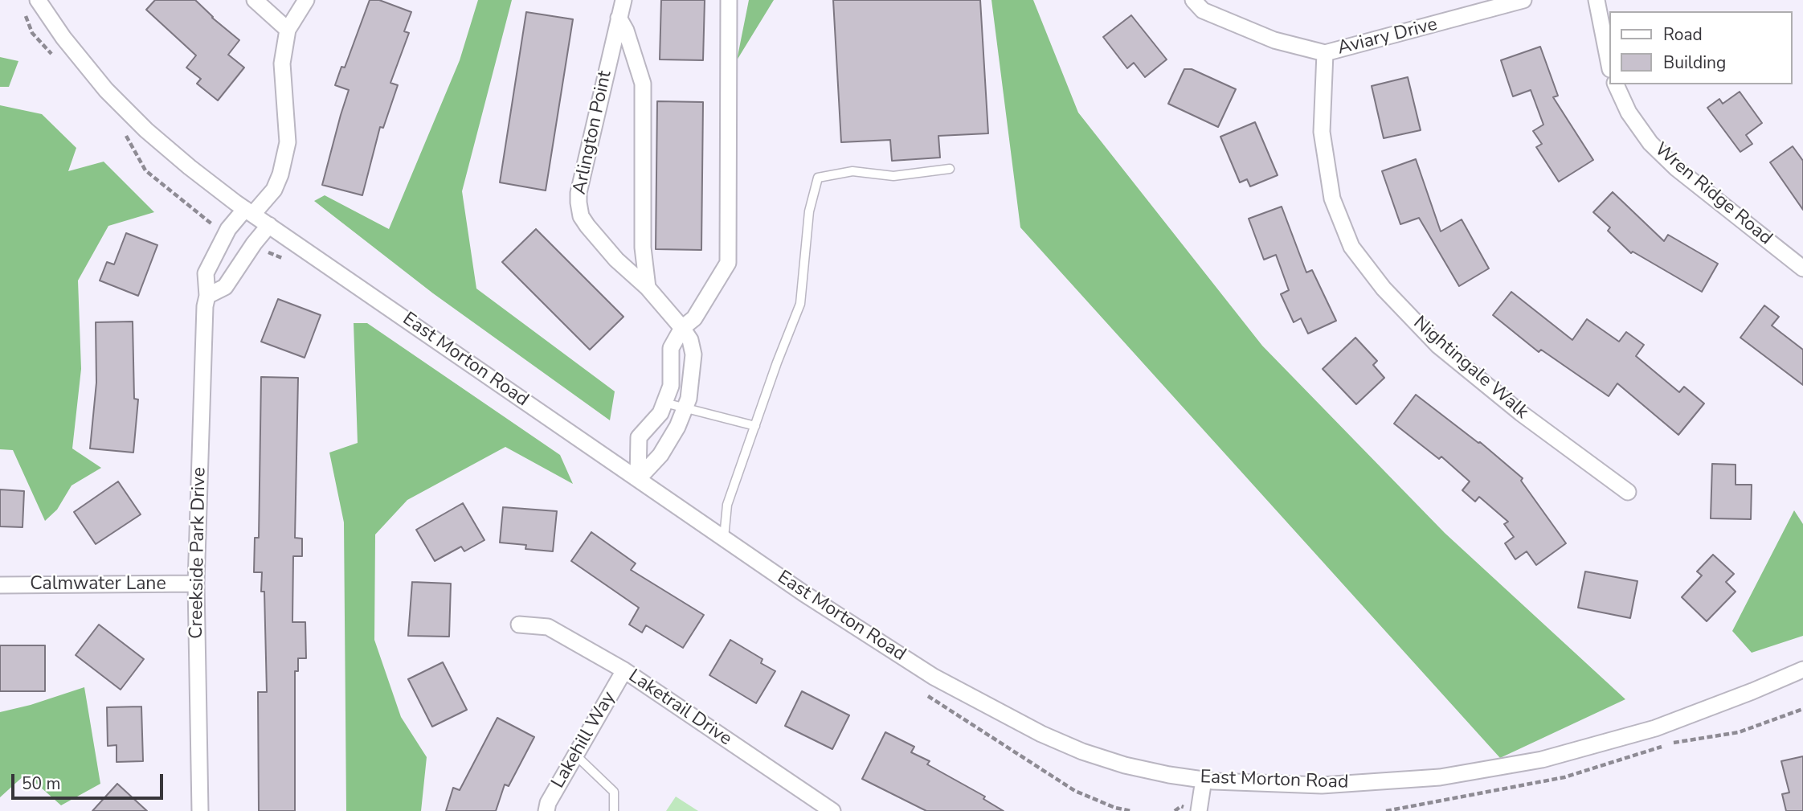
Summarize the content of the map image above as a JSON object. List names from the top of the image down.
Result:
{
  "streets": {
    "street": [
      "Aviary Drive",
      "Arlington Point",
      "Wren Ridge Road",
      "East Morton Road",
      "Nightingale Walk",
      "Creekside Park Drive",
      "Calmwater Lane",
      "Laketrail Drive",
      "Lakehill Way"
    ]
  },
  "crossings": [
    ["Aviary Drive", "Nightingale Walk"],
    ["Arlington Point", "East Morton Road"],
    ["East Morton Road", "Creekside Park Drive"],
    ["Creekside Park Drive", "Calmwater Lane"],
    ["Laketrail Drive", "Lakehill Way"]
  ],
  "legend": ["Road", "Building"],
  "scale_bar": "50 m"
}
